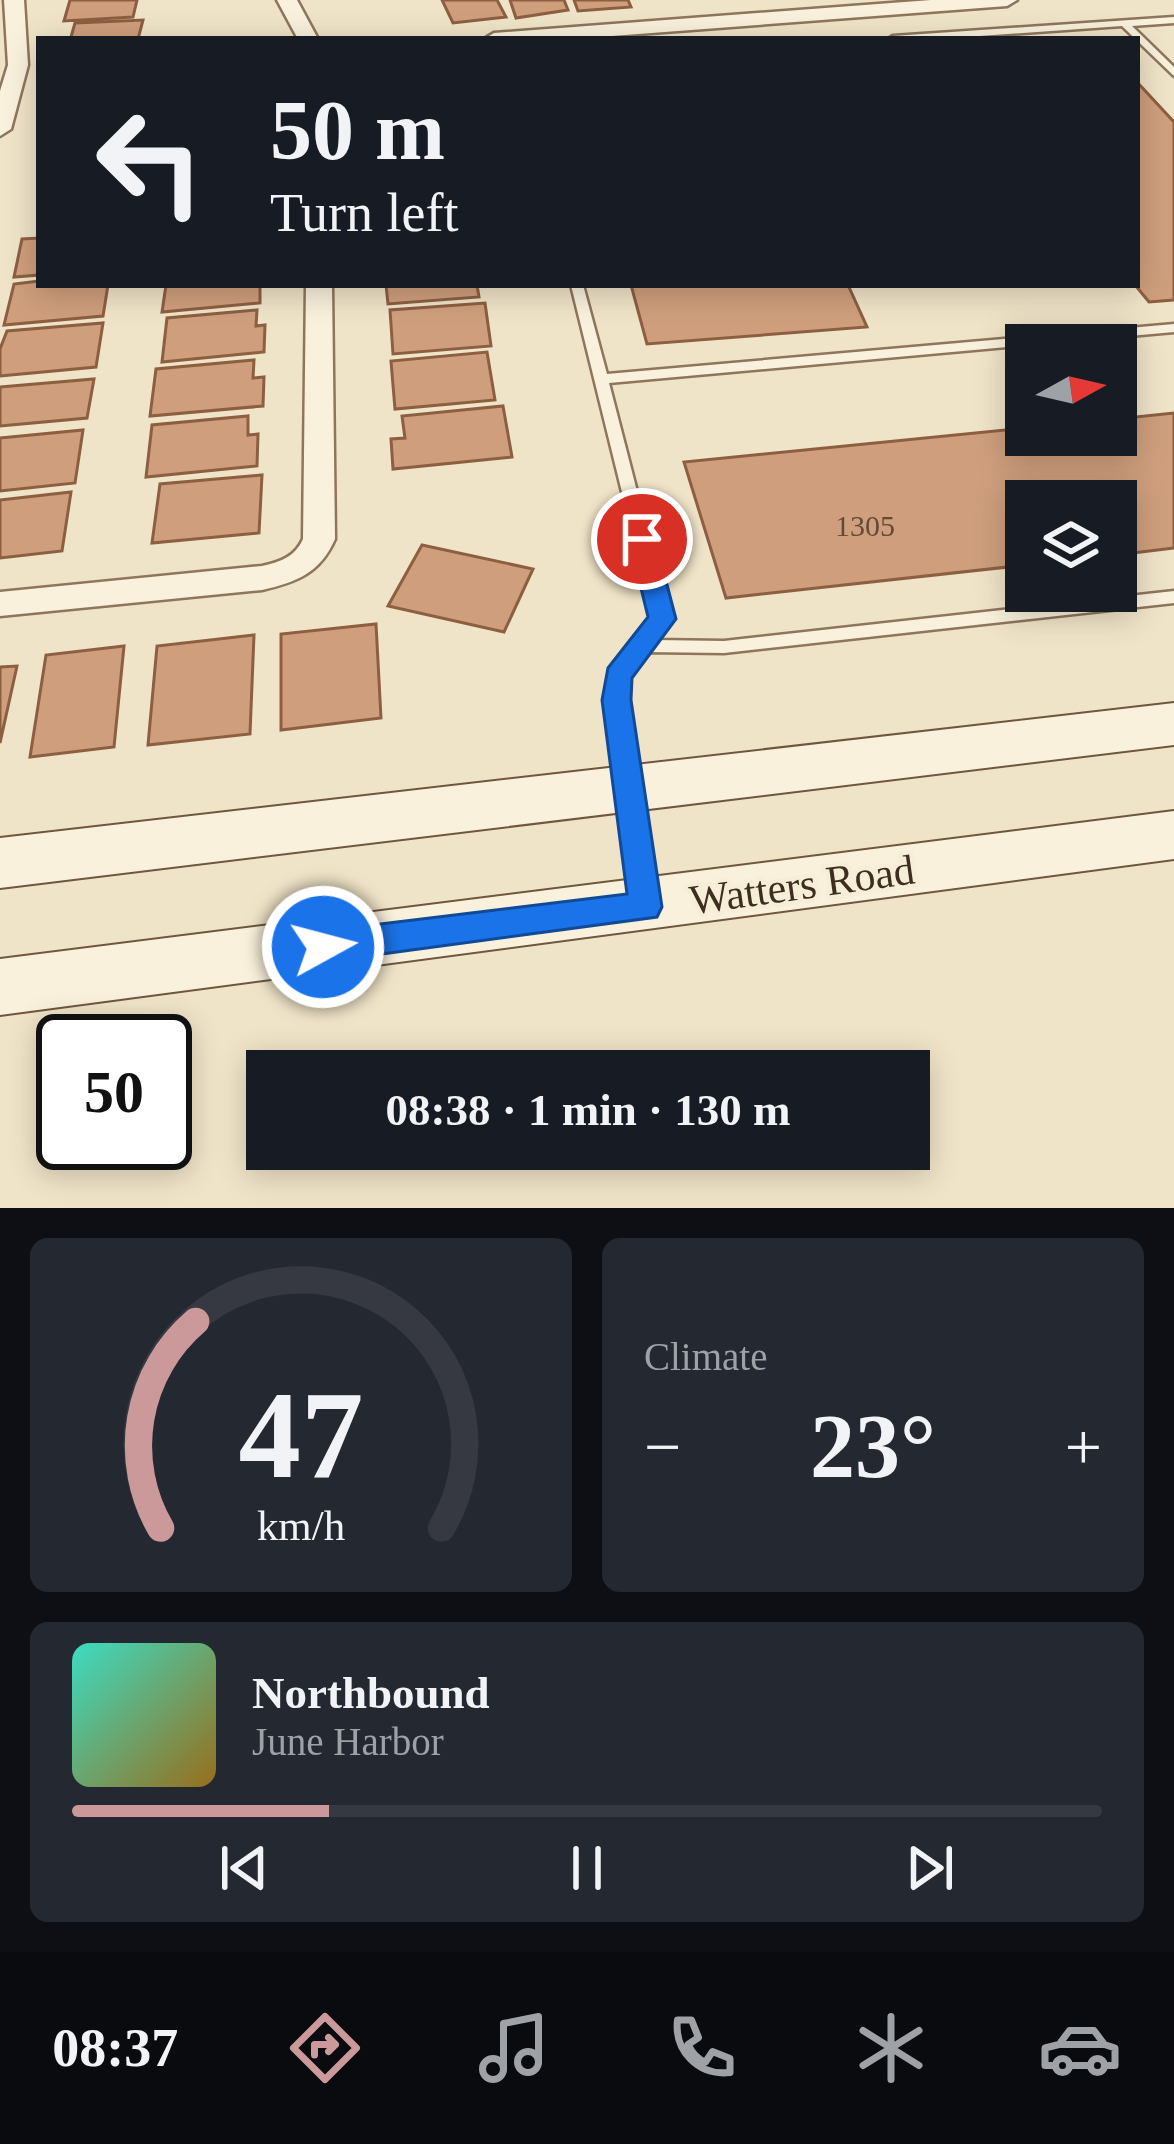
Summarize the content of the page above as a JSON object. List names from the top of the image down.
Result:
{
  "streets": {
    "main road": ["Watters Road"]
  },
  "house_numbers": ["1305"],
  "north": "right",
  "page": {
    "turn": ["50 m", "Turn left"],
    "limit": "50",
    "trip": "08:38 · 1 min · 130 m",
    "tile": "Climate",
    "heat": ["−", "23°", "+"],
    "song": ["Northbound", "June Harbor"],
    "tabs": "08:37",
    "gauge": ["47", "km/h"]
  }
}
